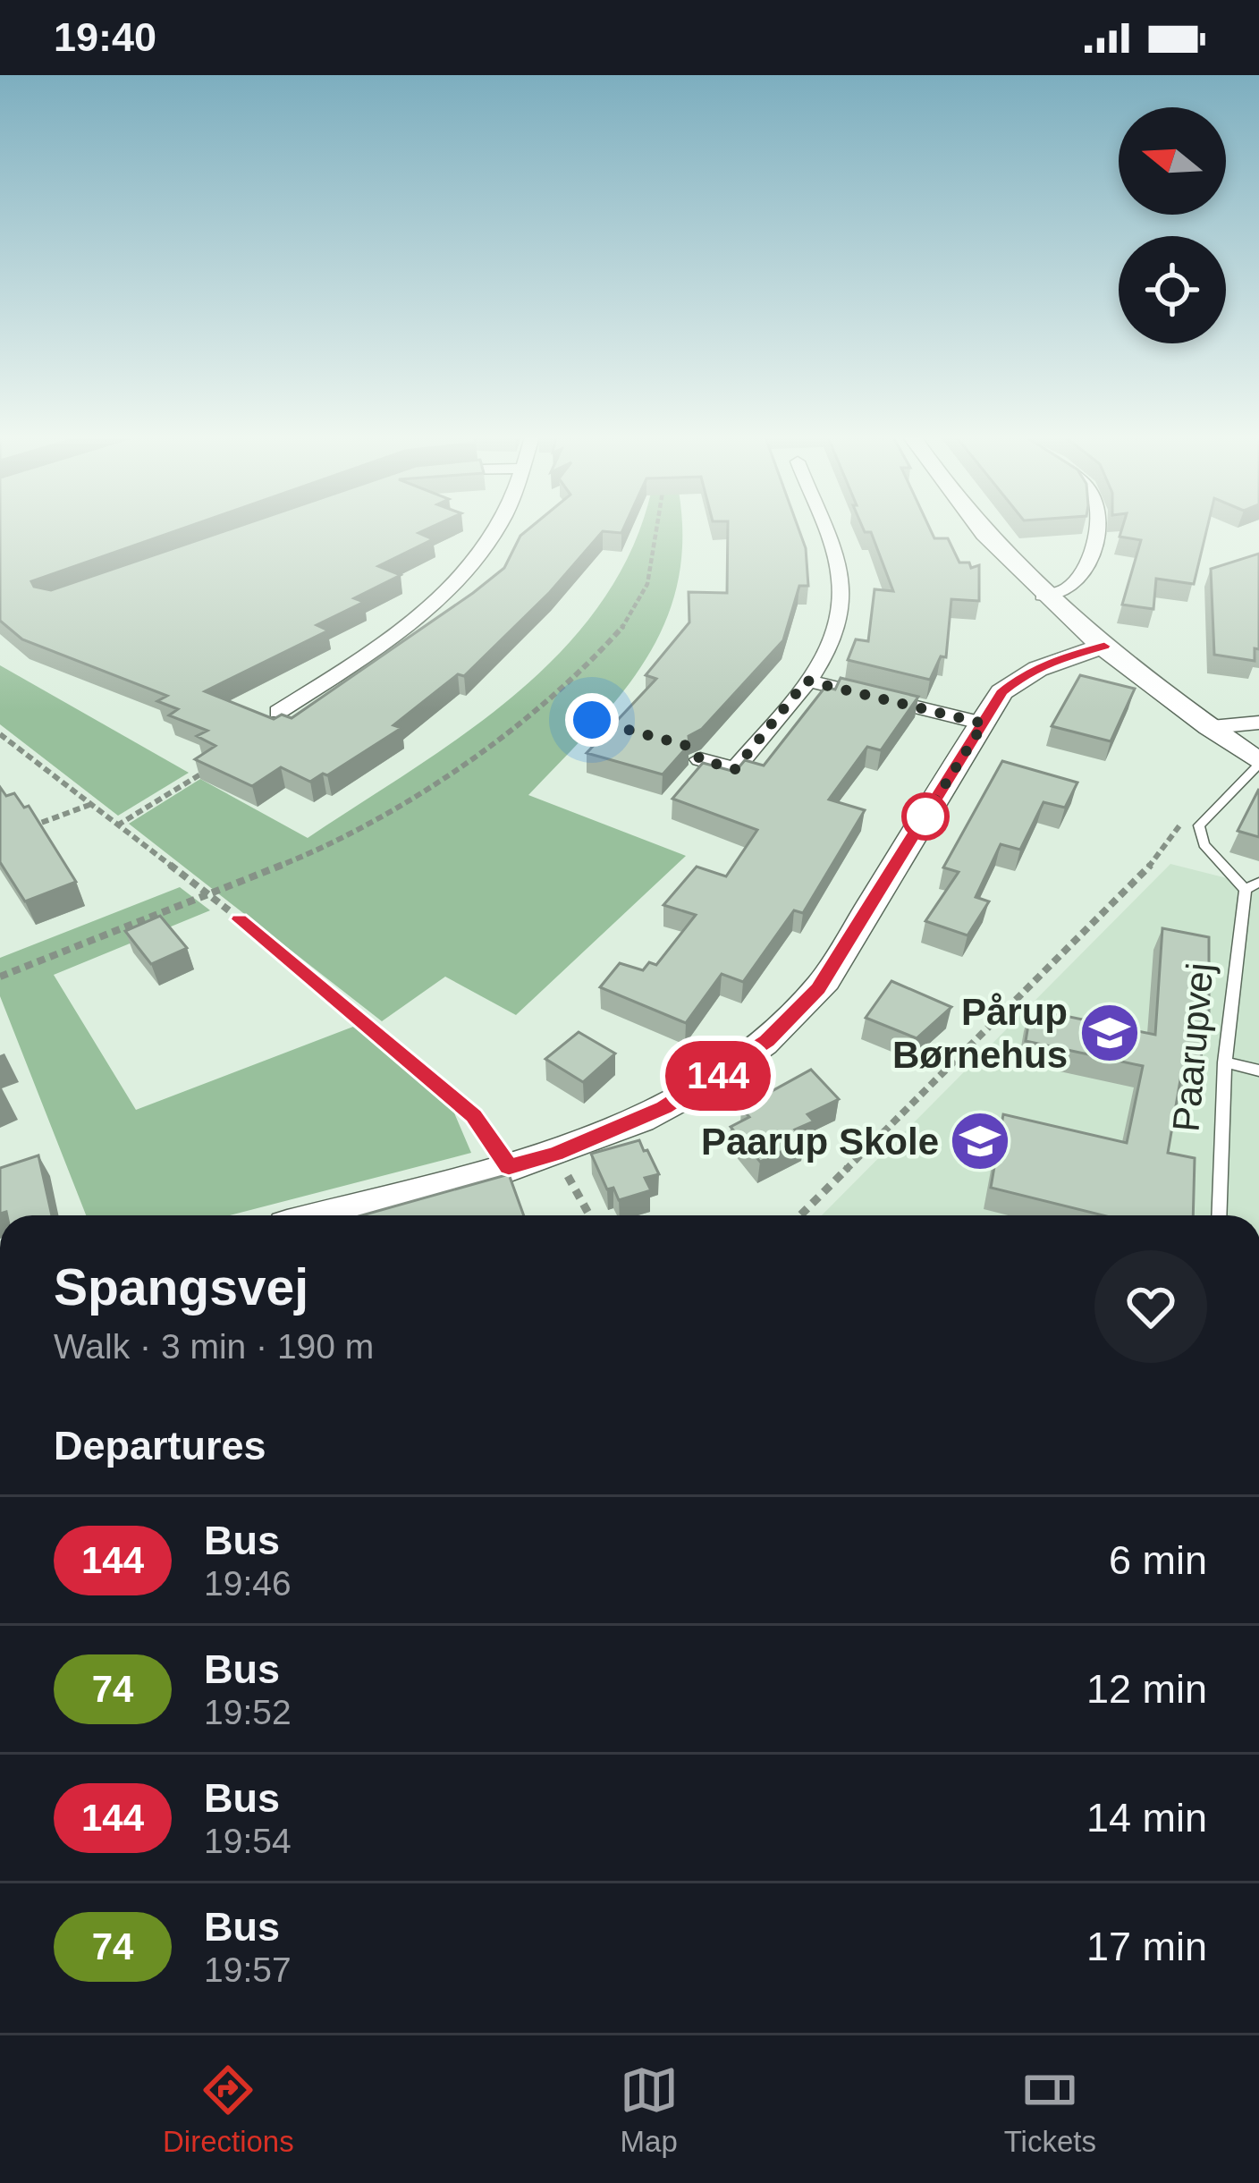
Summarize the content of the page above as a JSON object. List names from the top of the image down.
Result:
{
  "streets": {
    "lane": ["Paarupvej"]
  },
  "places": {
    "school or university": ["Pårup Børnehus", "Paarup Skole"]
  },
  "lines": ["bus line 144"],
  "north": "left",
  "page": {
    "status": "19:40",
    "on_map": "144",
    "heading": [
      ["Spangsvej", "Walk · 3 min · 190 m"],
      "Departures"
    ],
    "list": [
      {
        "mark": "144",
        "name": "Bus",
        "note": "19:46",
        "value": "6 min"
      },
      {
        "mark": "74",
        "name": "Bus",
        "note": "19:52",
        "value": "12 min"
      },
      {
        "mark": "144",
        "name": "Bus",
        "note": "19:54",
        "value": "14 min"
      },
      {
        "mark": "74",
        "name": "Bus",
        "note": "19:57",
        "value": "17 min"
      }
    ],
    "tabs": ["Directions", "Map", "Tickets"]
  }
}
